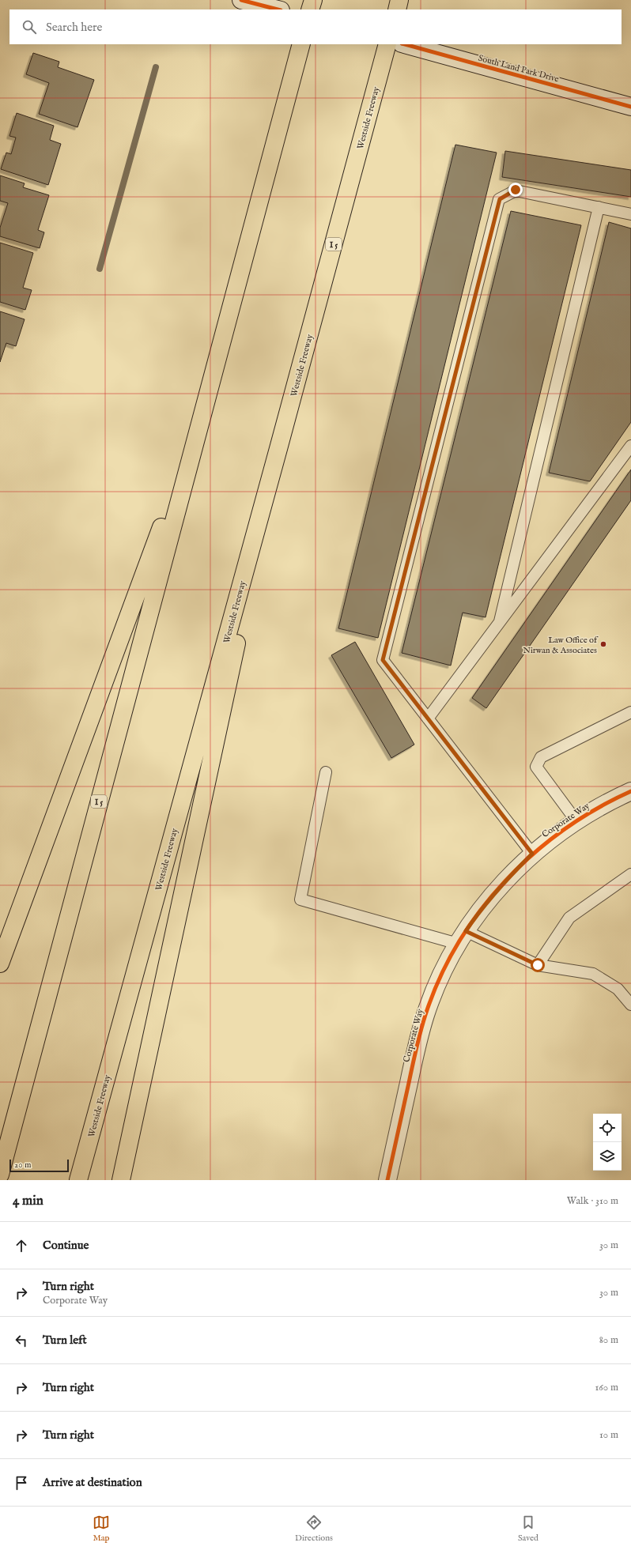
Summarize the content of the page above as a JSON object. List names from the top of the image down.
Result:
{
  "streets": {
    "highway": ["Westside Freeway", "I 5"],
    "street": ["South Land Park Drive", "Corporate Way"]
  },
  "places": ["Law Office of Nirwan & Associates"],
  "scale_bar": "20 m",
  "page": {
    "search": "Search here",
    "scale": "20 m",
    "heading": ["4 min", "Walk · 310 m"],
    "list": [
      ["Continue", "30 m"],
      ["Turn right", "Corporate Way", "30 m"],
      ["Turn left", "80 m"],
      ["Turn right", "160 m"],
      ["Turn right", "10 m"],
      "Arrive at destination"
    ],
    "nav": ["Map", "Directions", "Saved"]
  }
}
